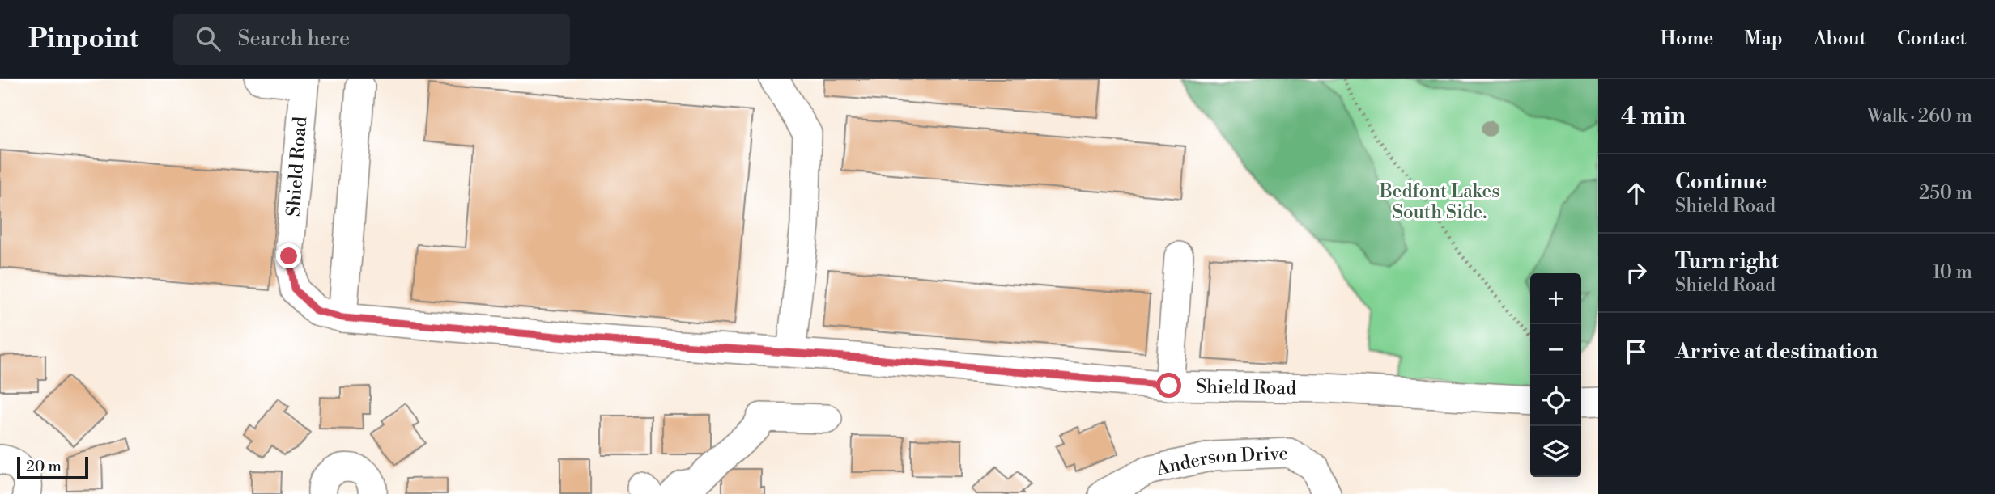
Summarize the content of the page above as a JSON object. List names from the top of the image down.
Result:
{
  "streets": {
    "street": ["Shield Road", "Anderson Drive"]
  },
  "parks": ["Bedfont Lakes South Side."],
  "scale_bar": "20 m",
  "page": {
    "header": "Pinpoint",
    "search": "Search here",
    "nav": [
      "Home",
      "Map",
      "About",
      "Contact"
    ],
    "heading": ["4 min", "Walk · 260 m"],
    "list": [
      ["Continue", "Shield Road", "250 m"],
      ["Turn right", "Shield Road", "10 m"],
      "Arrive at destination"
    ],
    "map_buttons": ["+", "−"],
    "scale": "20 m"
  }
}
